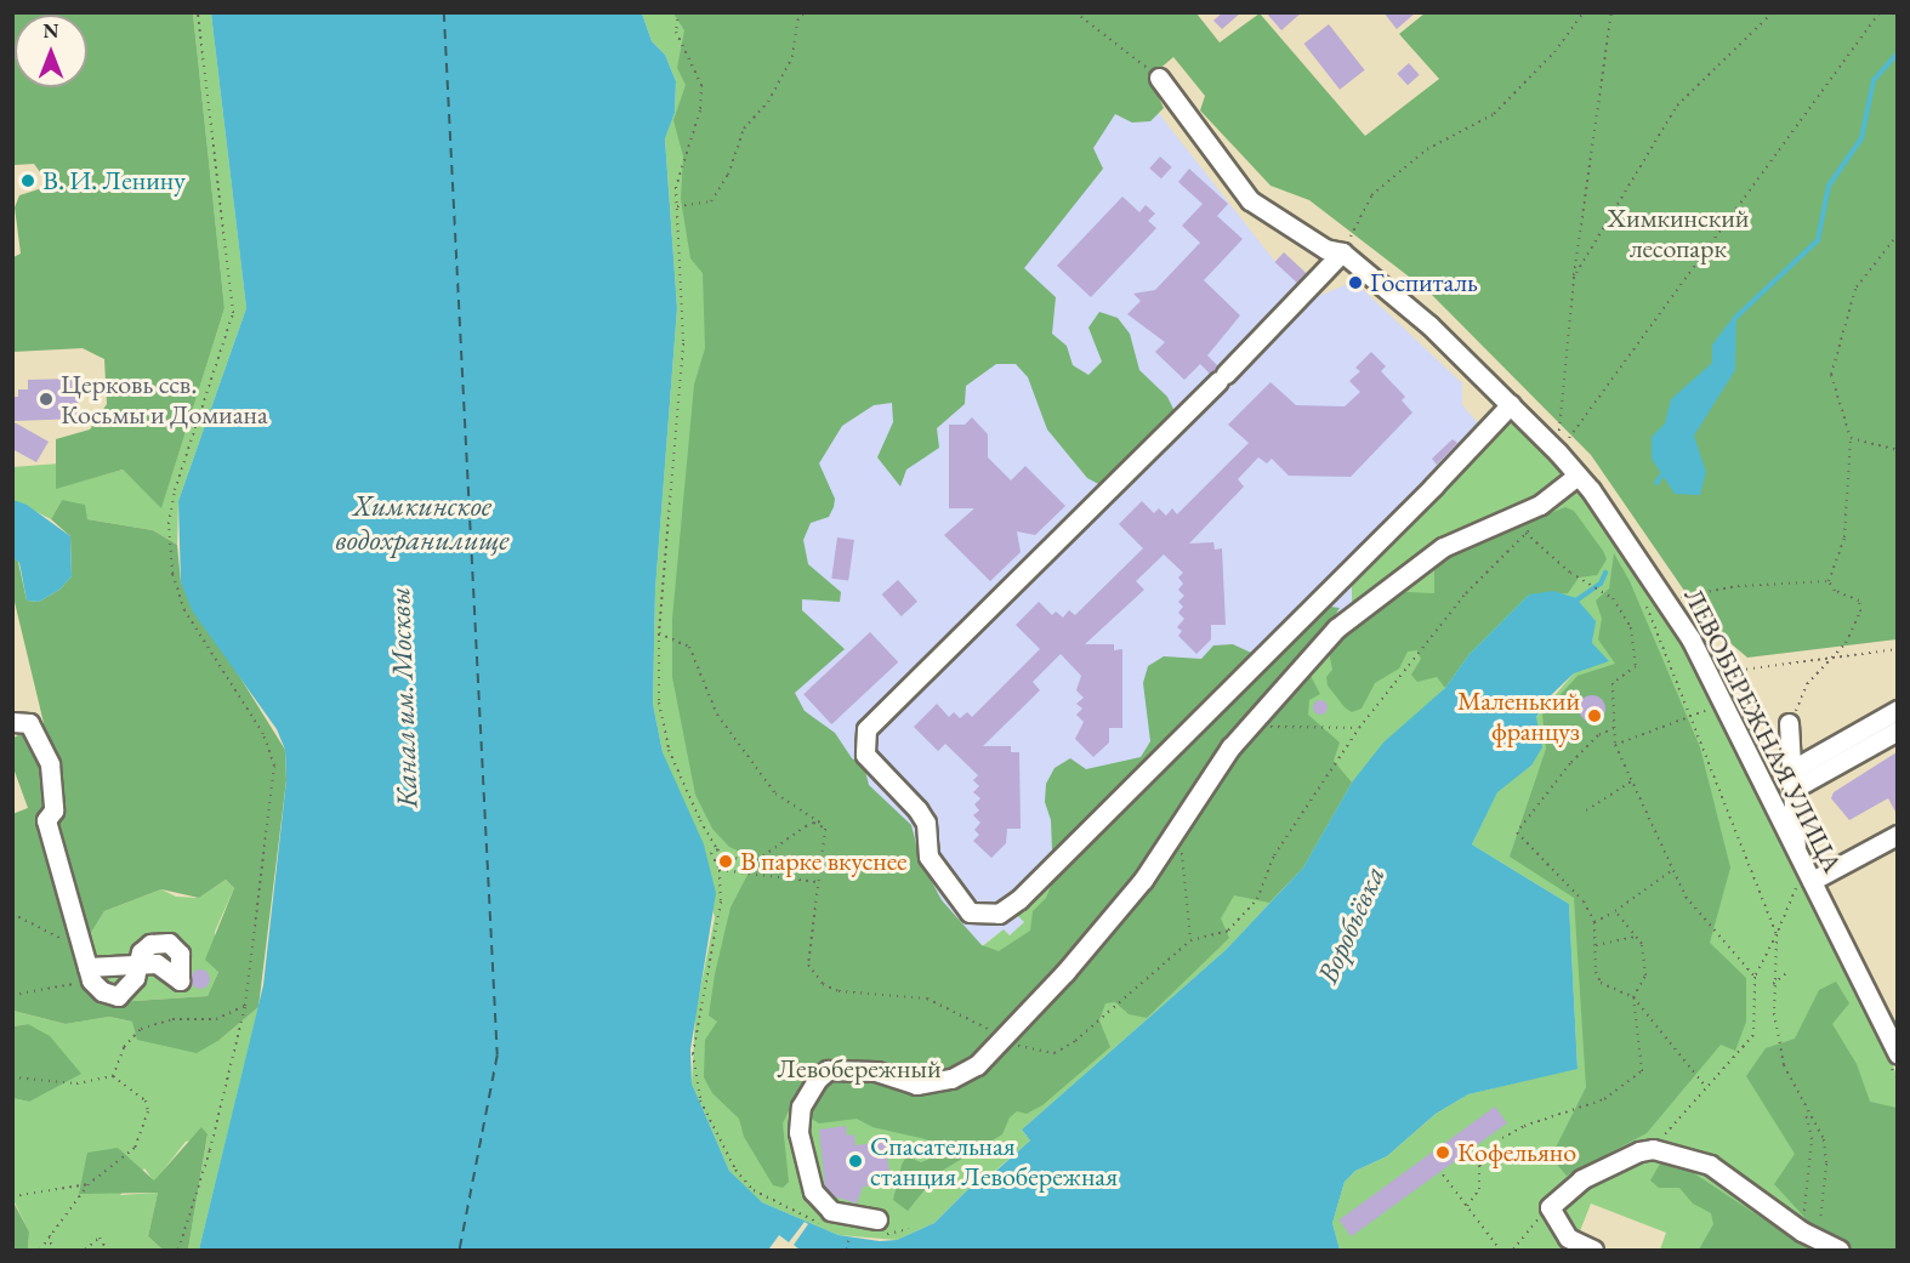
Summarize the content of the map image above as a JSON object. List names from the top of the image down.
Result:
{
  "streets": {
    "street": ["ЛЕВОБЕРЕЖНАЯ УЛИЦА"]
  },
  "water": ["Химкинское водохранилище", "Канал им. Москвы", "Воробьёвка"],
  "parks": ["Химкинский лесопарк", "Левобережный"],
  "places": [
    "В. И. Ленину",
    "Госпиталь",
    "Церковь ссв. Косьмы и Домиана",
    "Маленький француз",
    "В парке вкуснее",
    "Кофельяно",
    "Спасательная станция Левобережная"
  ],
  "north": "top"
}
